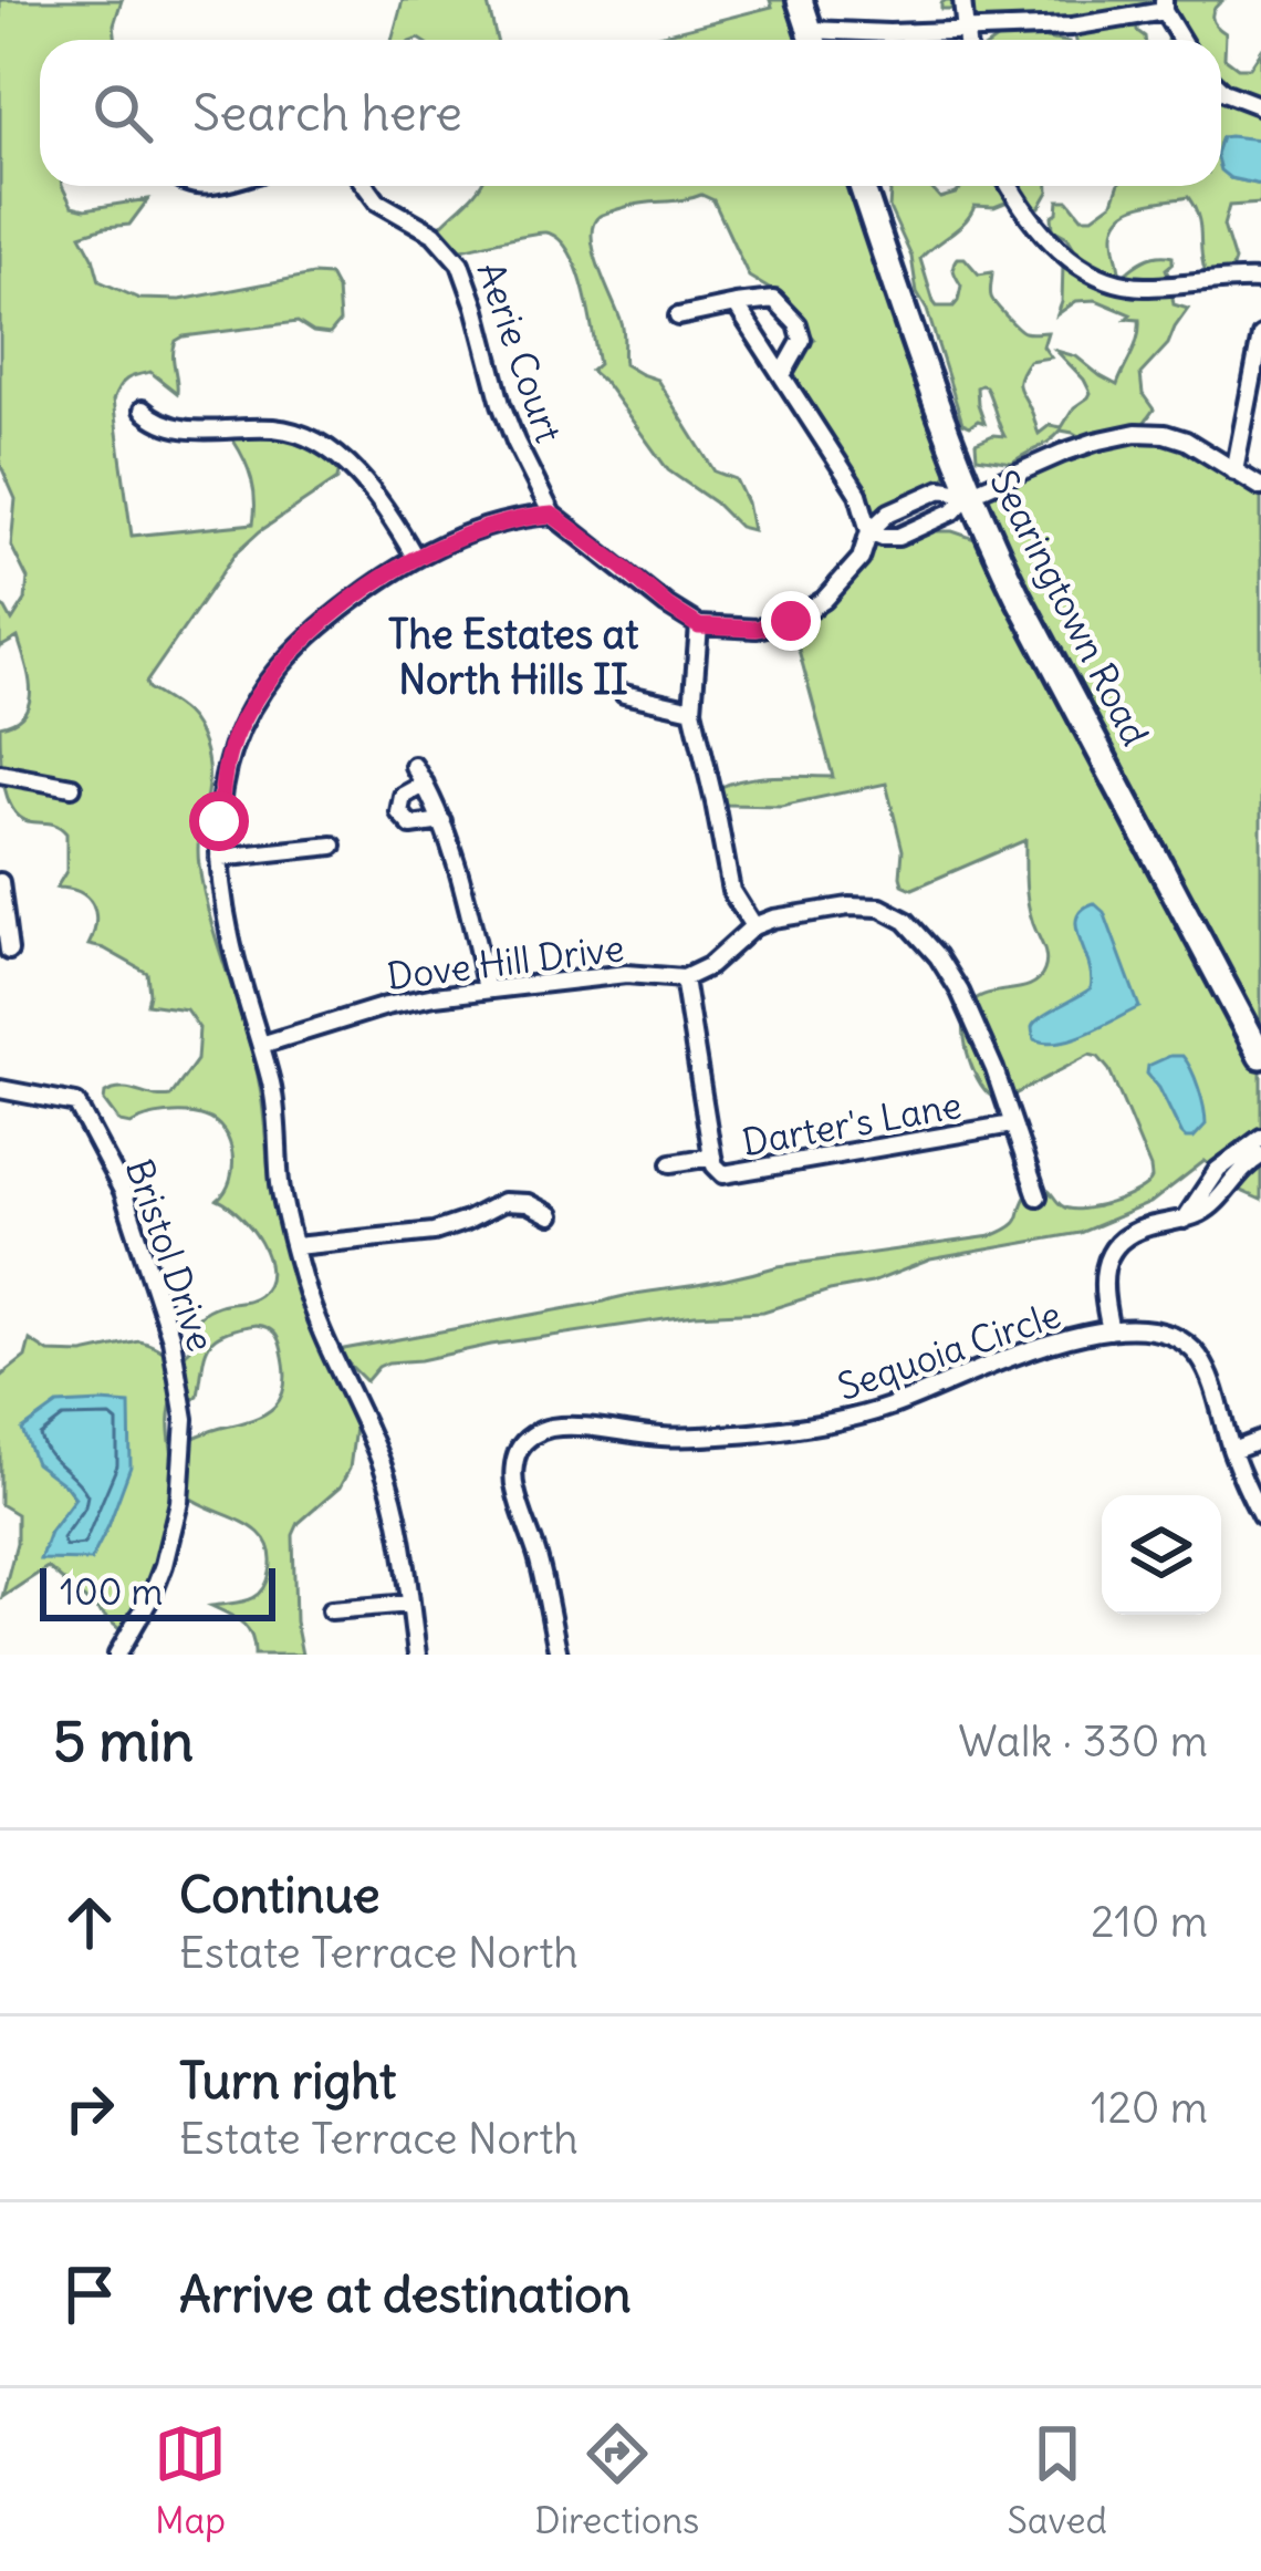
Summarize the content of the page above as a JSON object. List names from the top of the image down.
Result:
{
  "streets": {
    "main road": ["Searingtown Road"],
    "street": [
      "Aerie Court",
      "Dove Hill Drive",
      "Darter's Lane",
      "Bristol Drive",
      "Sequoia Circle"
    ]
  },
  "districts": ["The Estates at North Hills II"],
  "scale_bar": "100 m",
  "page": {
    "search": "Search here",
    "scale": "100 m",
    "heading": ["5 min", "Walk · 330 m"],
    "list": [
      ["Continue", "Estate Terrace North", "210 m"],
      ["Turn right", "Estate Terrace North", "120 m"],
      "Arrive at destination"
    ],
    "nav": ["Map", "Directions", "Saved"]
  }
}
